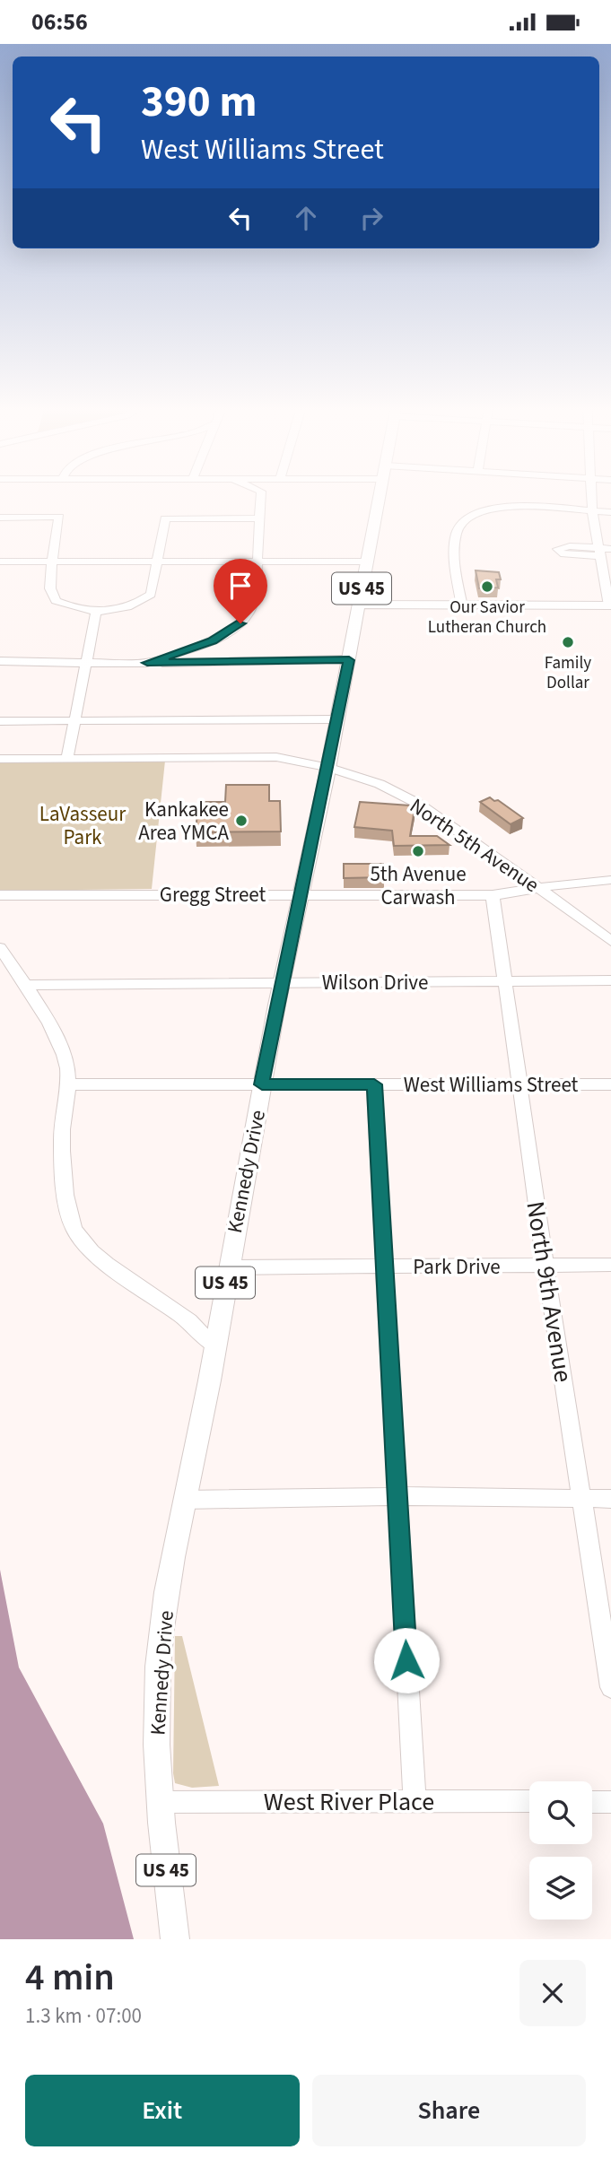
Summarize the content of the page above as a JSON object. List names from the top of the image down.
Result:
{
  "streets": {
    "main road": ["US 45", "Kennedy Drive"],
    "street": [
      "North 5th Avenue",
      "Gregg Street",
      "Wilson Drive",
      "West Williams Street",
      "Park Drive",
      "North 9th Avenue",
      "West River Place"
    ]
  },
  "crossings": [
    ["North 5th Avenue", "Gregg Street"],
    ["North 5th Avenue", "Kennedy Drive"],
    ["Gregg Street", "Kennedy Drive"],
    ["Gregg Street", "North 9th Avenue"],
    ["Wilson Drive", "Kennedy Drive"],
    ["Wilson Drive", "North 9th Avenue"],
    ["West Williams Street", "Kennedy Drive"],
    ["West Williams Street", "North 9th Avenue"],
    ["Kennedy Drive", "Park Drive"],
    ["Kennedy Drive", "West River Place"],
    ["Park Drive", "North 9th Avenue"]
  ],
  "parks": ["LaVasseur Park"],
  "places": [
    "Our Savior Lutheran Church",
    "Family Dollar",
    "Kankakee Area YMCA",
    "5th Avenue Carwash"
  ],
  "page": {
    "status": "06:56",
    "turn": ["390 m", "West Williams Street"],
    "heading": ["4 min", "1.3 km · 07:00"],
    "buttons": ["Exit", "Share"]
  }
}
